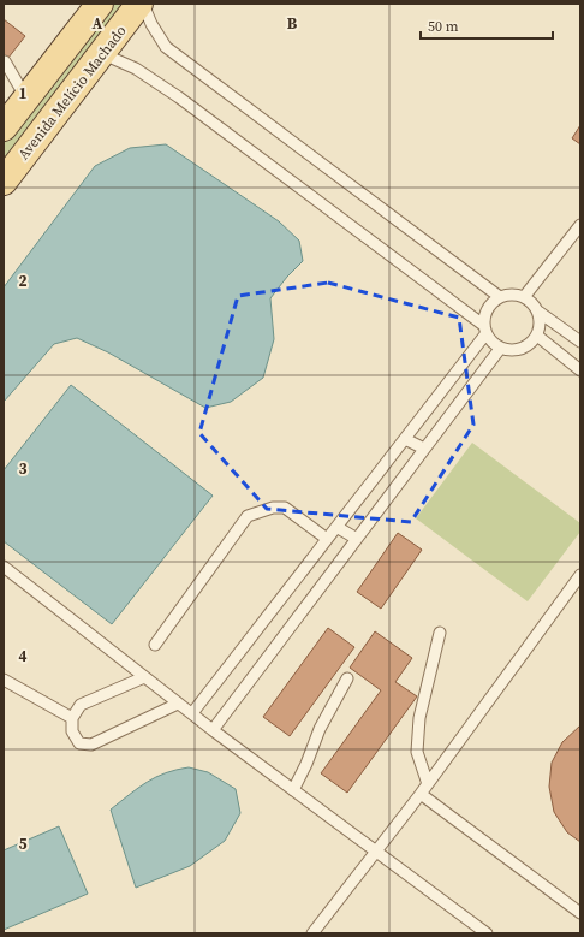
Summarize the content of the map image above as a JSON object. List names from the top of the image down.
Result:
{
  "streets": {
    "main road": ["Avenida Melício Machado"]
  },
  "scale_bar": "50 m",
  "grid": {
    "columns": ["A", "B"],
    "rows": [
      "1",
      "2",
      "3",
      "4",
      "5"
    ]
  }
}
